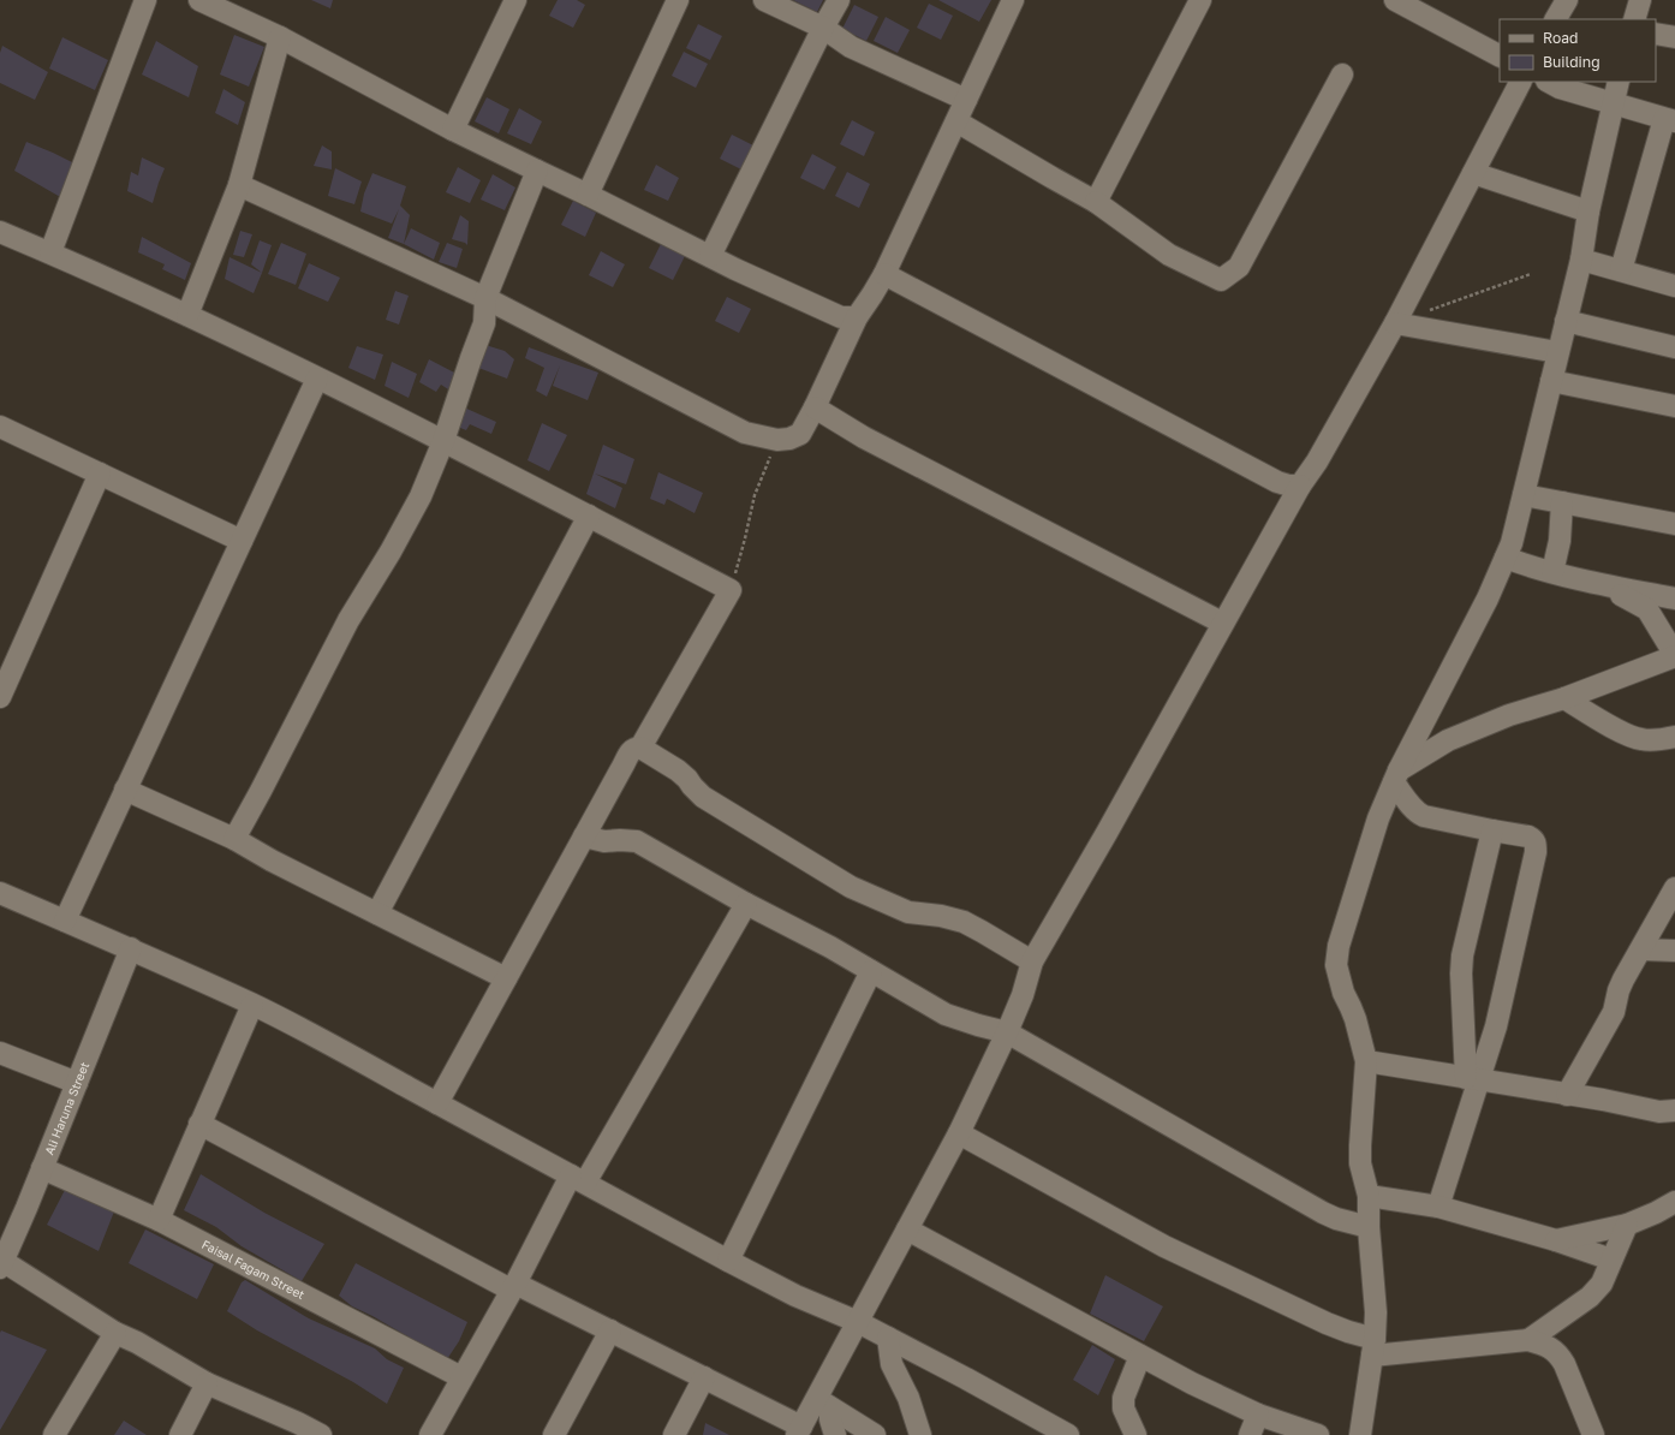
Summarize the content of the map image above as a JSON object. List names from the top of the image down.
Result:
{
  "streets": {
    "street": ["Ali Haruna Street", "Faisal Fagam Street"]
  },
  "crossings": [
    ["Ali Haruna Street", "Faisal Fagam Street"]
  ],
  "legend": ["Road", "Building"]
}
